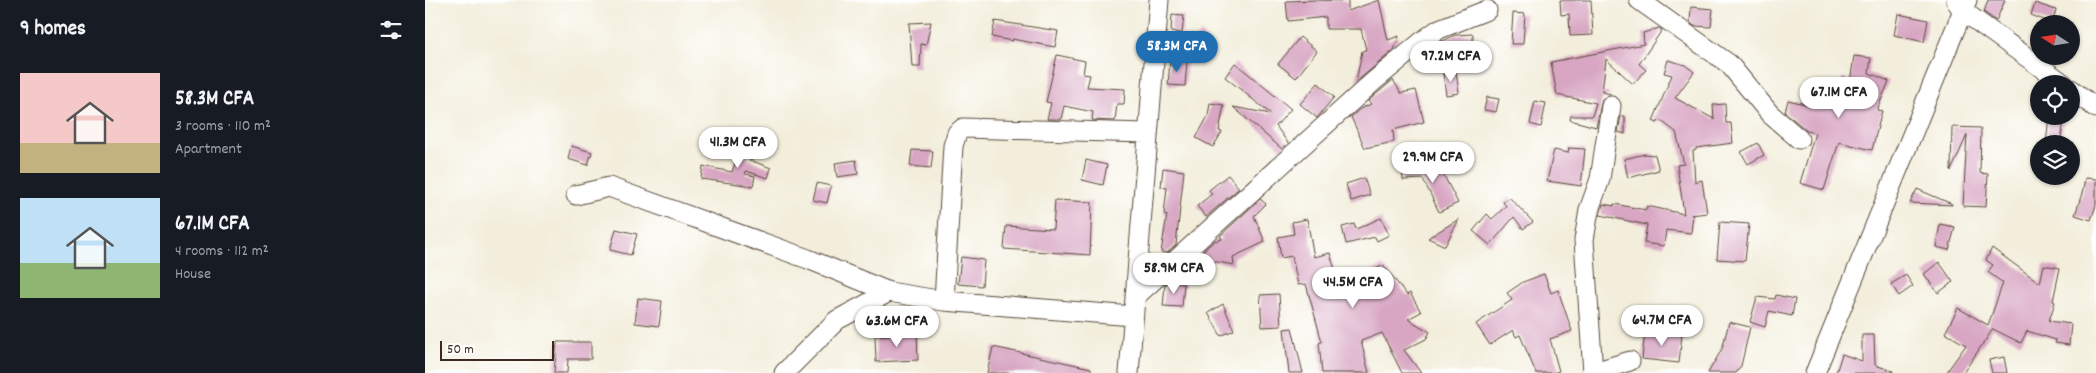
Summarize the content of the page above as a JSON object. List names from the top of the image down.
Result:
{
  "scale_bar": "50 m",
  "north": "left",
  "page": {
    "heading": "9 homes",
    "price": [
      "58.3M CFA",
      "97.2M CFA",
      "67.1M CFA",
      "41.3M CFA",
      "29.9M CFA",
      "58.9M CFA",
      "44.5M CFA",
      "64.7M CFA",
      "63.6M CFA"
    ],
    "list": [
      {
        "name": "58.3M CFA",
        "note": "3 rooms · 110 m² · Apartment"
      },
      {
        "name": "67.1M CFA",
        "note": "4 rooms · 112 m² · House"
      }
    ],
    "scale": "50 m"
  }
}
